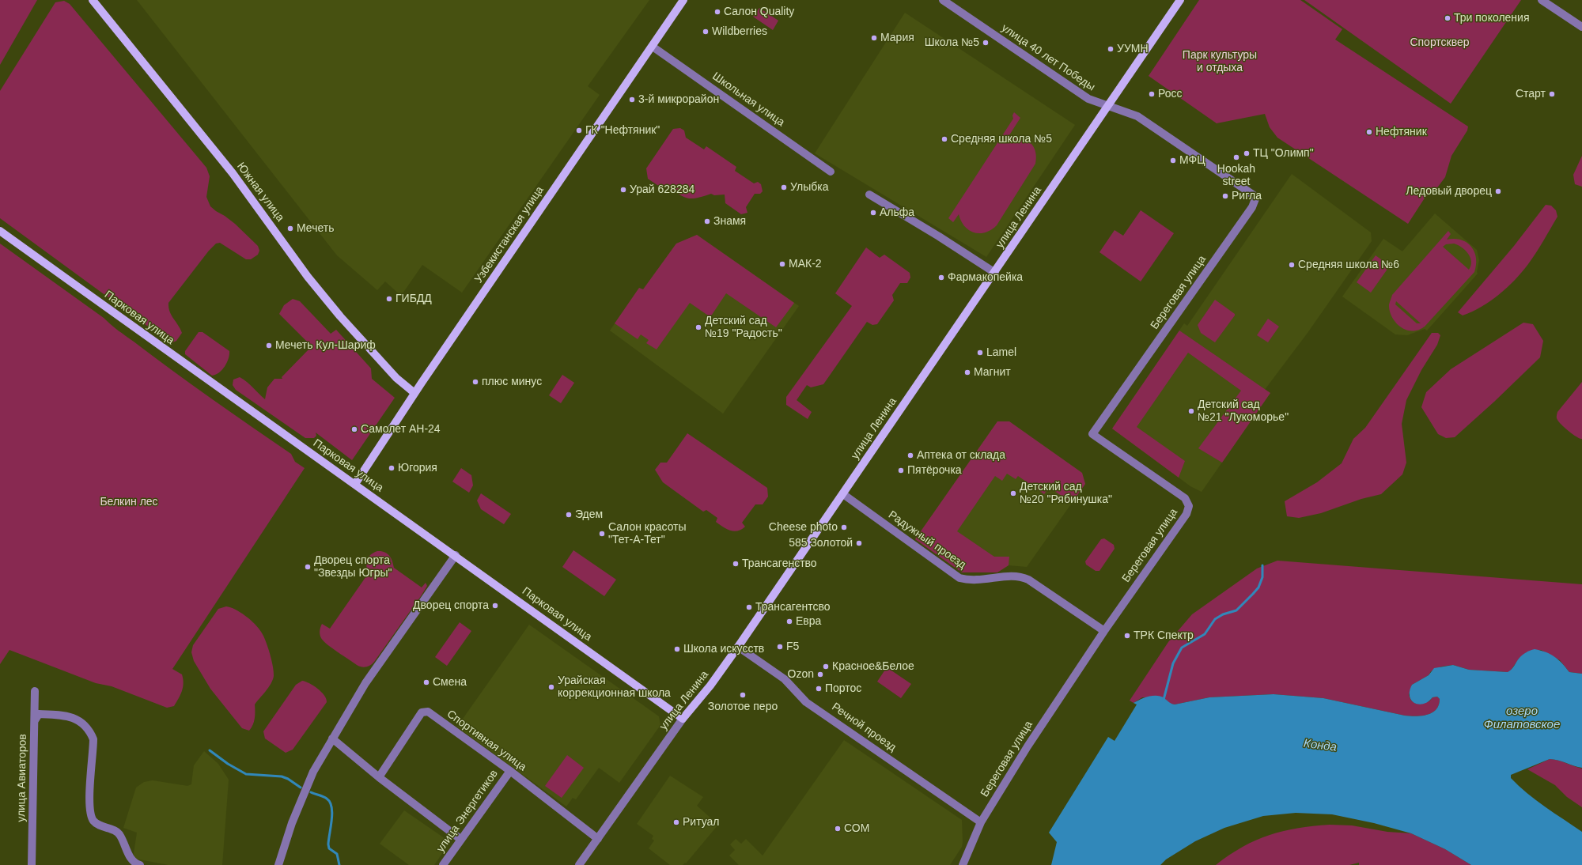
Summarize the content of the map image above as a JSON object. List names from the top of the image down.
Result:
{
  "streets": {
    "main road": [
      "Южная улица",
      "улица Ленина",
      "Узбекистанская улица",
      "Парковая улица"
    ],
    "street": [
      "улица 40 лет Победы",
      "Школьная улица",
      "Береговая улица",
      "Радужный проезд",
      "Речной проезд",
      "Спортивная улица",
      "улица Авиаторов",
      "улица Энергетиков"
    ]
  },
  "crossings": [
    ["улица 40 лет Победы", "улица Ленина"],
    ["улица 40 лет Победы", "Береговая улица"],
    ["Школьная улица", "Узбекистанская улица"],
    ["Южная улица", "Узбекистанская улица"],
    ["улица Ленина", "Парковая улица"],
    ["улица Ленина", "Радужный проезд"],
    ["улица Ленина", "Речной проезд"],
    ["улица Ленина", "Спортивная улица"],
    ["Узбекистанская улица", "Парковая улица"],
    ["Береговая улица", "Радужный проезд"],
    ["Береговая улица", "Речной проезд"],
    ["Спортивная улица", "улица Энергетиков"]
  ],
  "water": ["озеро Филатовское", "Конда"],
  "parks": ["Спортсквер", "Парк культуры и отдыха", "Белкин лес"],
  "places": [
    "Салон Quality",
    "Три поколения",
    "Wildberries",
    "Мария",
    "Школа №5",
    "УУМН",
    "Росс",
    "Старт",
    "3-й микрорайон",
    "ГК \"Нефтяник\"",
    "Нефтяник",
    "Средняя школа №5",
    "ТЦ \"Олимп\"",
    "Hookah street",
    "МФЦ",
    "Улыбка",
    "Урай 628284",
    "Ледовый дворец",
    "Ригла",
    "Альфа",
    "Знамя",
    "Мечеть",
    "МАК-2",
    "Средняя школа №6",
    "Фармакопейка",
    "ГИБДД",
    "Детский сад №19 \"Радость\"",
    "Мечеть Кул-Шариф",
    "Lamel",
    "Магнит",
    "плюс минус",
    "Детский сад №21 \"Лукоморье\"",
    "Самолет АН-24",
    "Аптека от склада",
    "Югория",
    "Пятёрочка",
    "Детский сад №20 \"Рябинушка\"",
    "Эдем",
    "Cheese photo",
    "Салон красоты \"Тет-А-Тет\"",
    "585 Золотой",
    "Трансагенство",
    "Дворец спорта \"Звезды Югры\"",
    "Дворец спорта",
    "Трансагентсво",
    "Евра",
    "ТРК Спектр",
    "F5",
    "Школа искусств",
    "Красное&Белое",
    "Ozon",
    "Смена",
    "Урайская коррекционная школа",
    "Портос",
    "Золотое перо",
    "Ритуал",
    "СОМ"
  ]
}
